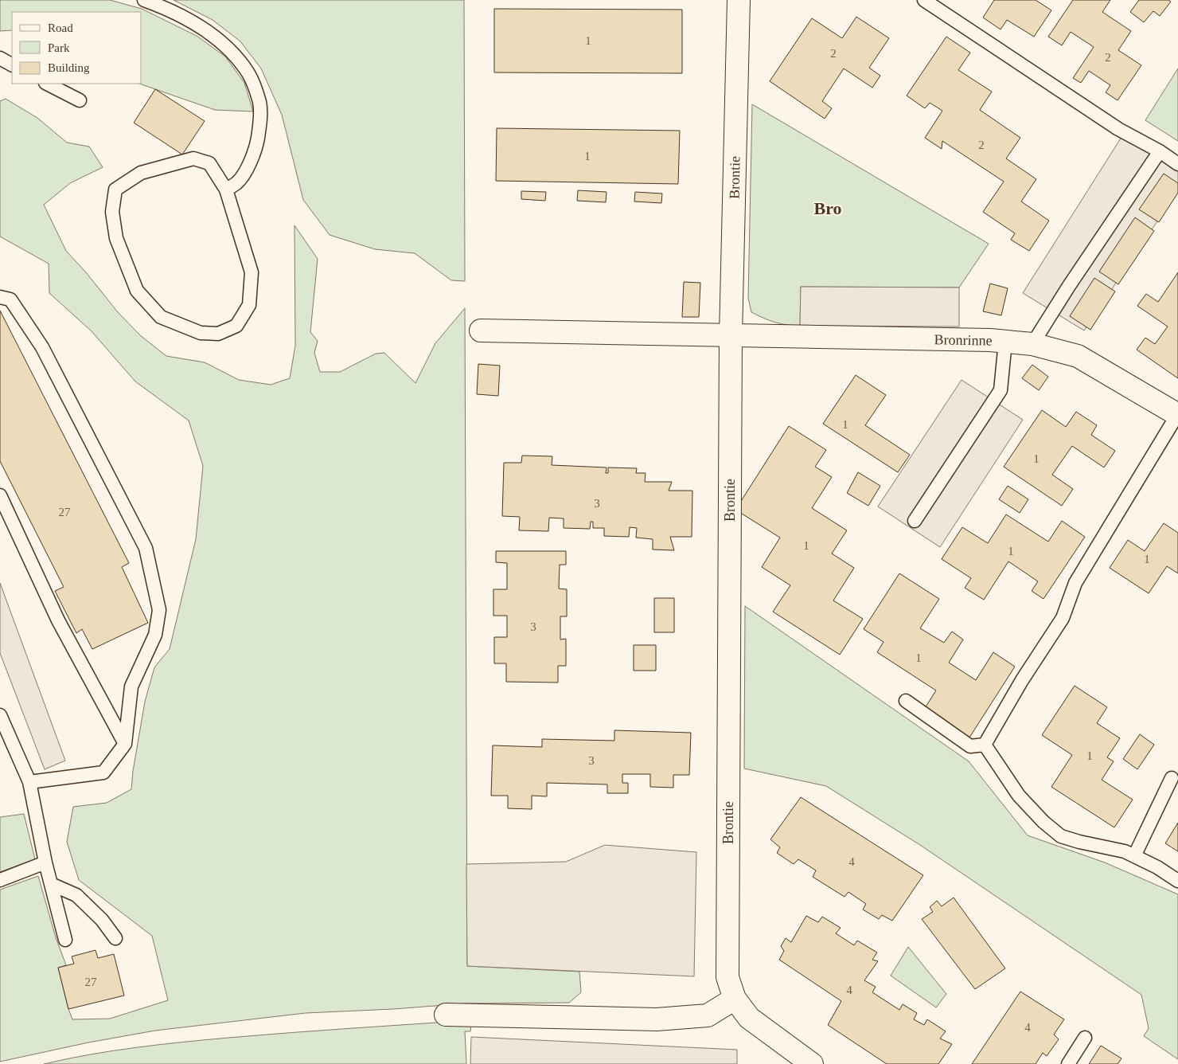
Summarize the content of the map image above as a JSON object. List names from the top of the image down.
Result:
{
  "streets": {
    "street": ["Brontie", "Bronrinne"]
  },
  "crossings": [
    ["Brontie", "Bronrinne"]
  ],
  "districts": ["Bro"],
  "house_numbers": [
    "1",
    "2",
    "2",
    "2",
    "1",
    "1",
    "1",
    "3",
    "27",
    "1",
    "1",
    "1",
    "3",
    "1",
    "1",
    "3",
    "4",
    "27",
    "4",
    "4"
  ],
  "legend": ["Road", "Park", "Building"]
}
